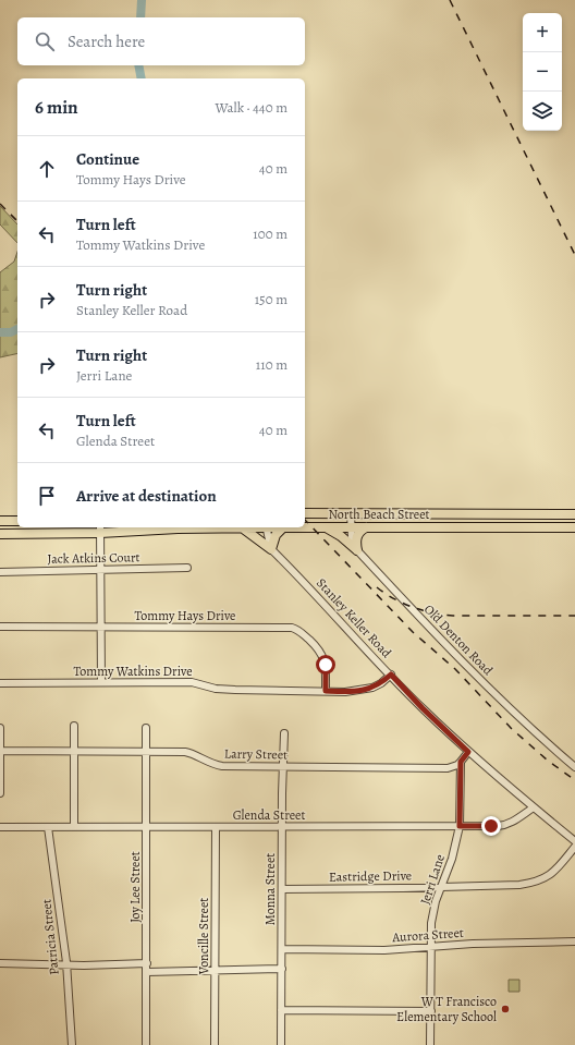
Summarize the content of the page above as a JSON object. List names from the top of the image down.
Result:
{
  "streets": {
    "main road": ["North Beach Street"],
    "street": [
      "Jack Atkins Court",
      "Tommy Hays Drive",
      "Stanley Keller Road",
      "Old Denton Road",
      "Tommy Watkins Drive",
      "Larry Street",
      "Glenda Street",
      "Eastridge Drive",
      "Jerri Lane",
      "Joy Lee Street",
      "Monna Street",
      "Aurora Street",
      "Voncille Street",
      "Patricia Street"
    ]
  },
  "crossings": [
    ["North Beach Street", "Old Denton Road"],
    ["Tommy Hays Drive", "Tommy Watkins Drive"],
    ["Stanley Keller Road", "Tommy Watkins Drive"],
    ["Stanley Keller Road", "Glenda Street"],
    ["Larry Street", "Jerri Lane"],
    ["Larry Street", "Joy Lee Street"],
    ["Larry Street", "Monna Street"],
    ["Glenda Street", "Jerri Lane"],
    ["Glenda Street", "Joy Lee Street"],
    ["Glenda Street", "Monna Street"],
    ["Glenda Street", "Voncille Street"],
    ["Glenda Street", "Patricia Street"],
    ["Eastridge Drive", "Jerri Lane"],
    ["Eastridge Drive", "Monna Street"],
    ["Jerri Lane", "Aurora Street"],
    ["Monna Street", "Aurora Street"]
  ],
  "places": ["W T Francisco Elementary School"],
  "page": {
    "map_buttons": ["+", "−"],
    "search": "Search here",
    "heading": ["6 min", "Walk · 440 m"],
    "list": [
      ["Continue", "Tommy Hays Drive", "40 m"],
      ["Turn left", "Tommy Watkins Drive", "100 m"],
      ["Turn right", "Stanley Keller Road", "150 m"],
      ["Turn right", "Jerri Lane", "110 m"],
      ["Turn left", "Glenda Street", "40 m"],
      "Arrive at destination"
    ]
  }
}
